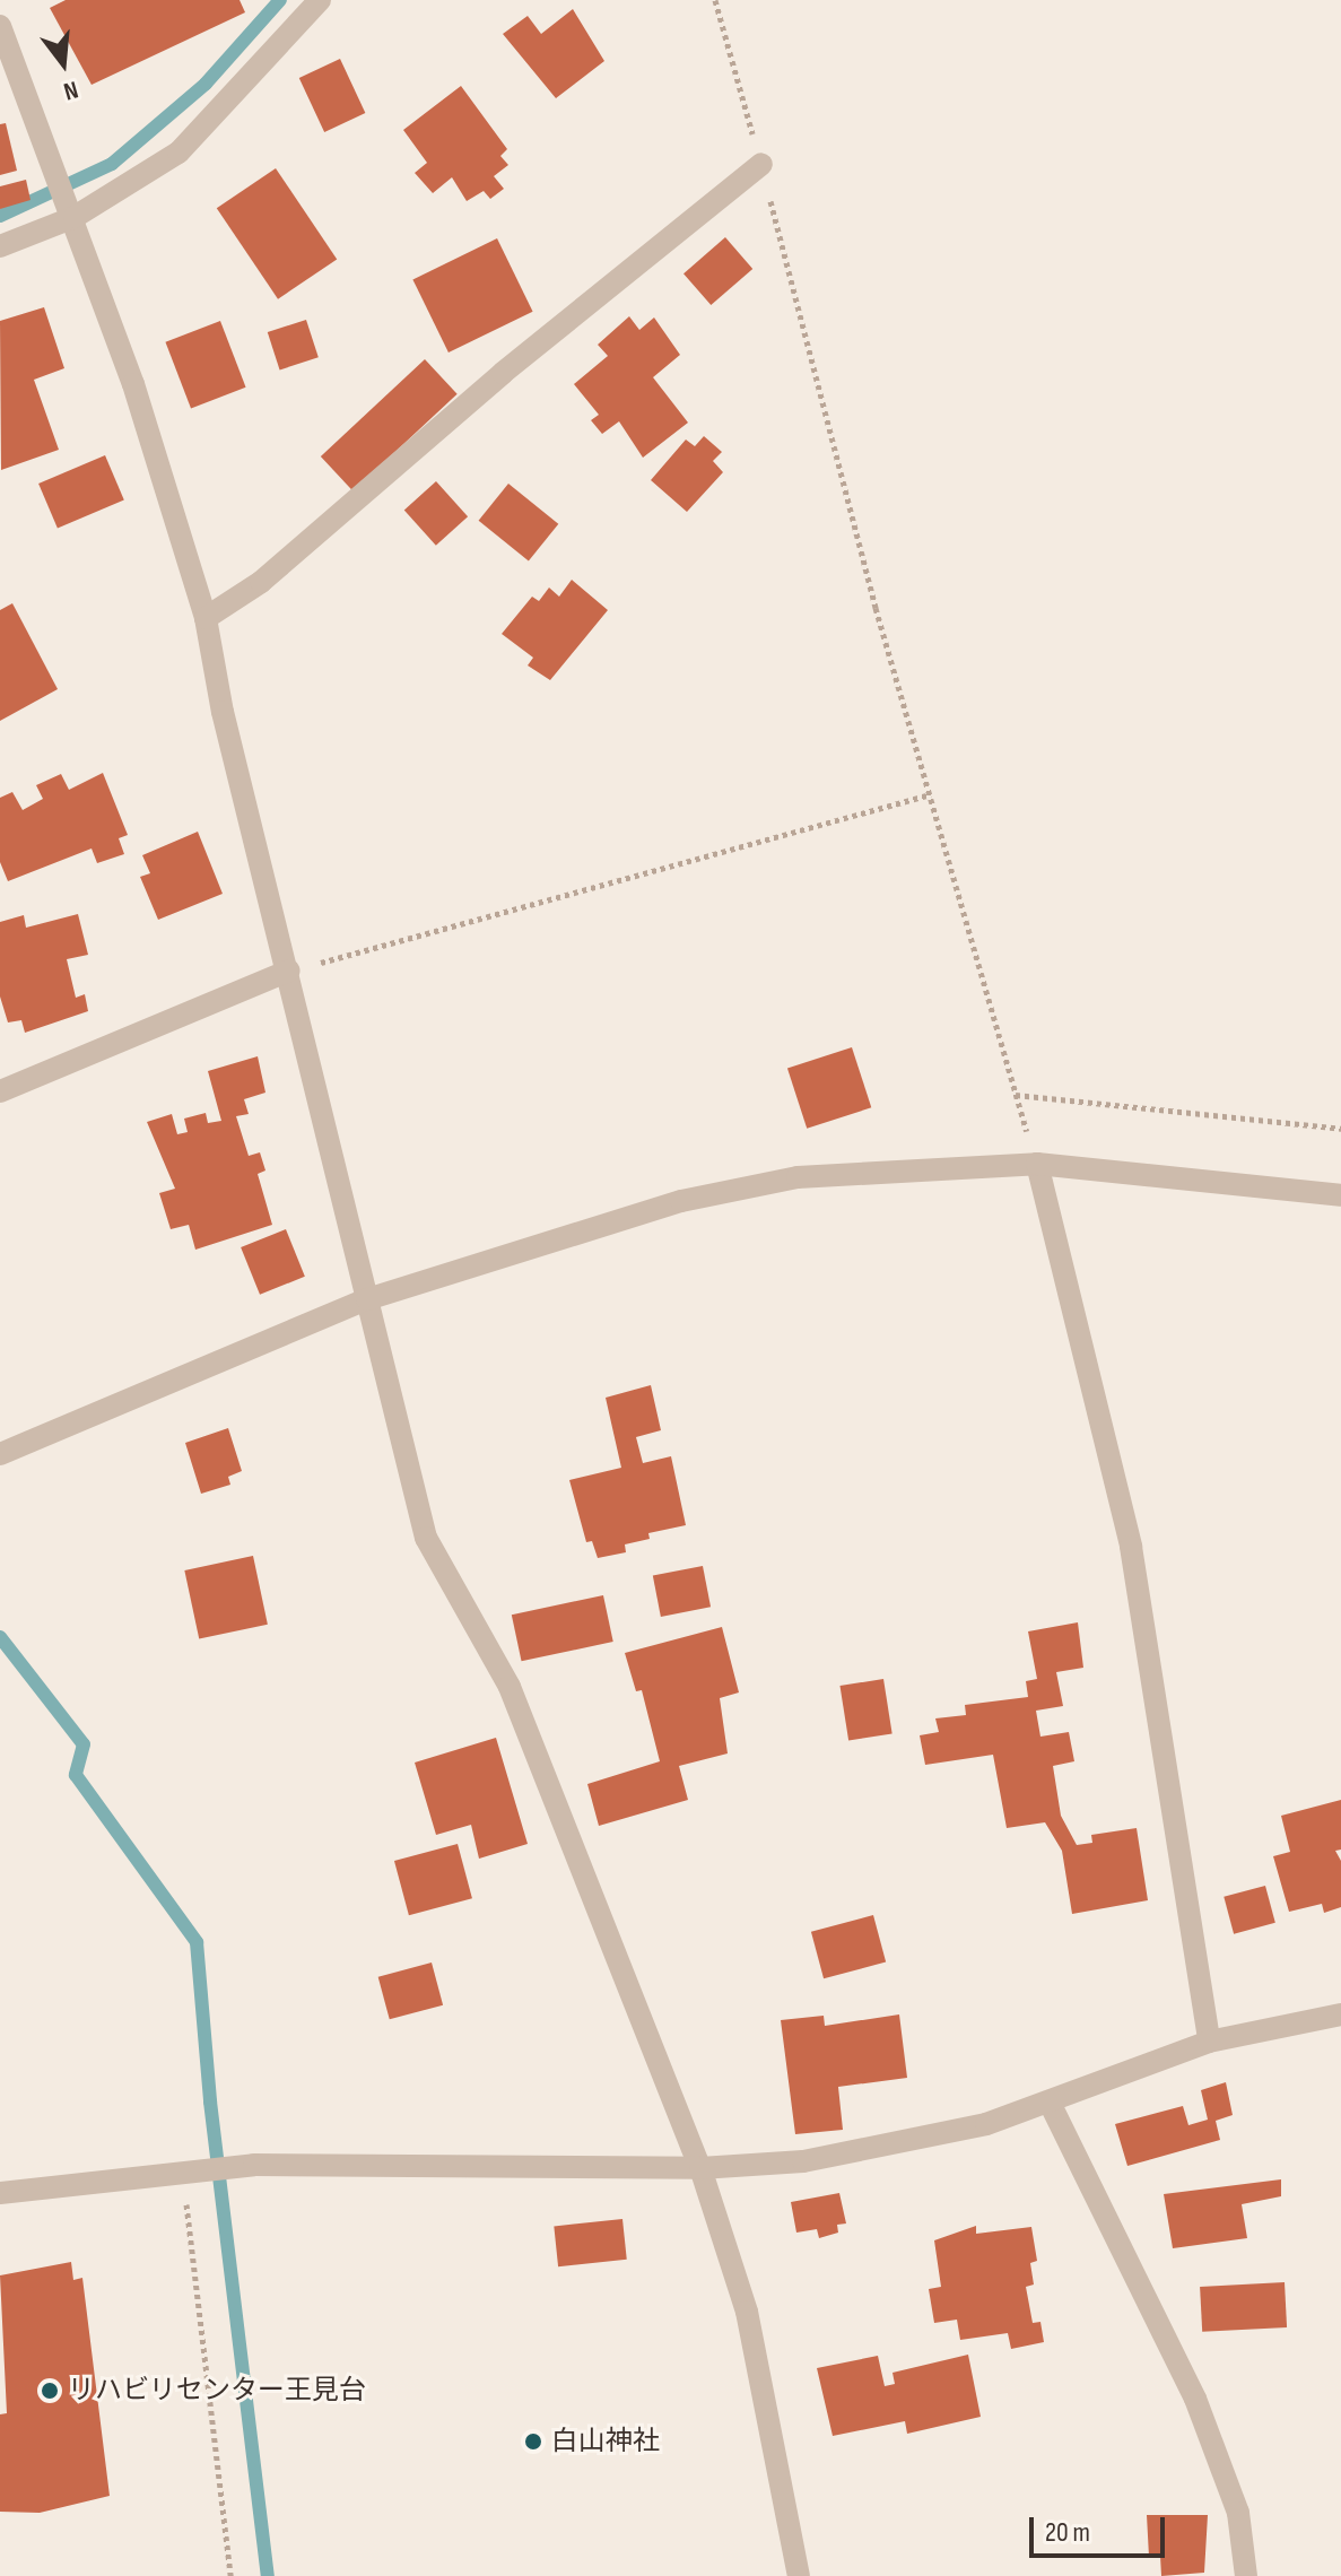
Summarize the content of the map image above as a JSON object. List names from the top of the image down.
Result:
{
  "places": ["リハビリセンター王見台", "白山神社"],
  "scale_bar": "20 m",
  "north": "bottom"
}
